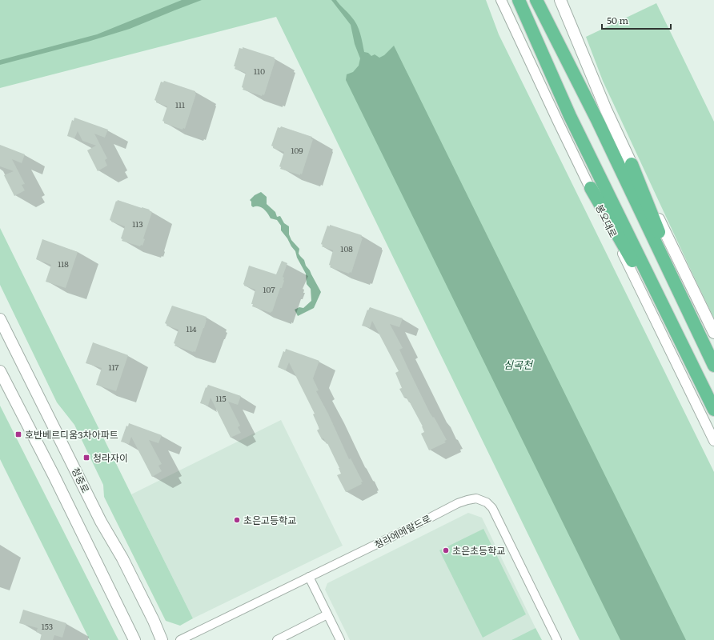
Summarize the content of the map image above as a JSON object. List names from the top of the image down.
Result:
{
  "streets": {
    "highway": ["봉오대로"],
    "main road": ["청중로"],
    "street": ["청라에메랄드로"]
  },
  "water": ["심곡천"],
  "places": {
    "transit": ["호반베르디움3차아파트", "청라자이"],
    "other": ["초은고등학교", "초은초등학교"]
  },
  "house_numbers": [
    "110",
    "111",
    "109",
    "113",
    "108",
    "118",
    "107",
    "114",
    "117",
    "115",
    "153"
  ],
  "scale_bar": "50 m"
}
